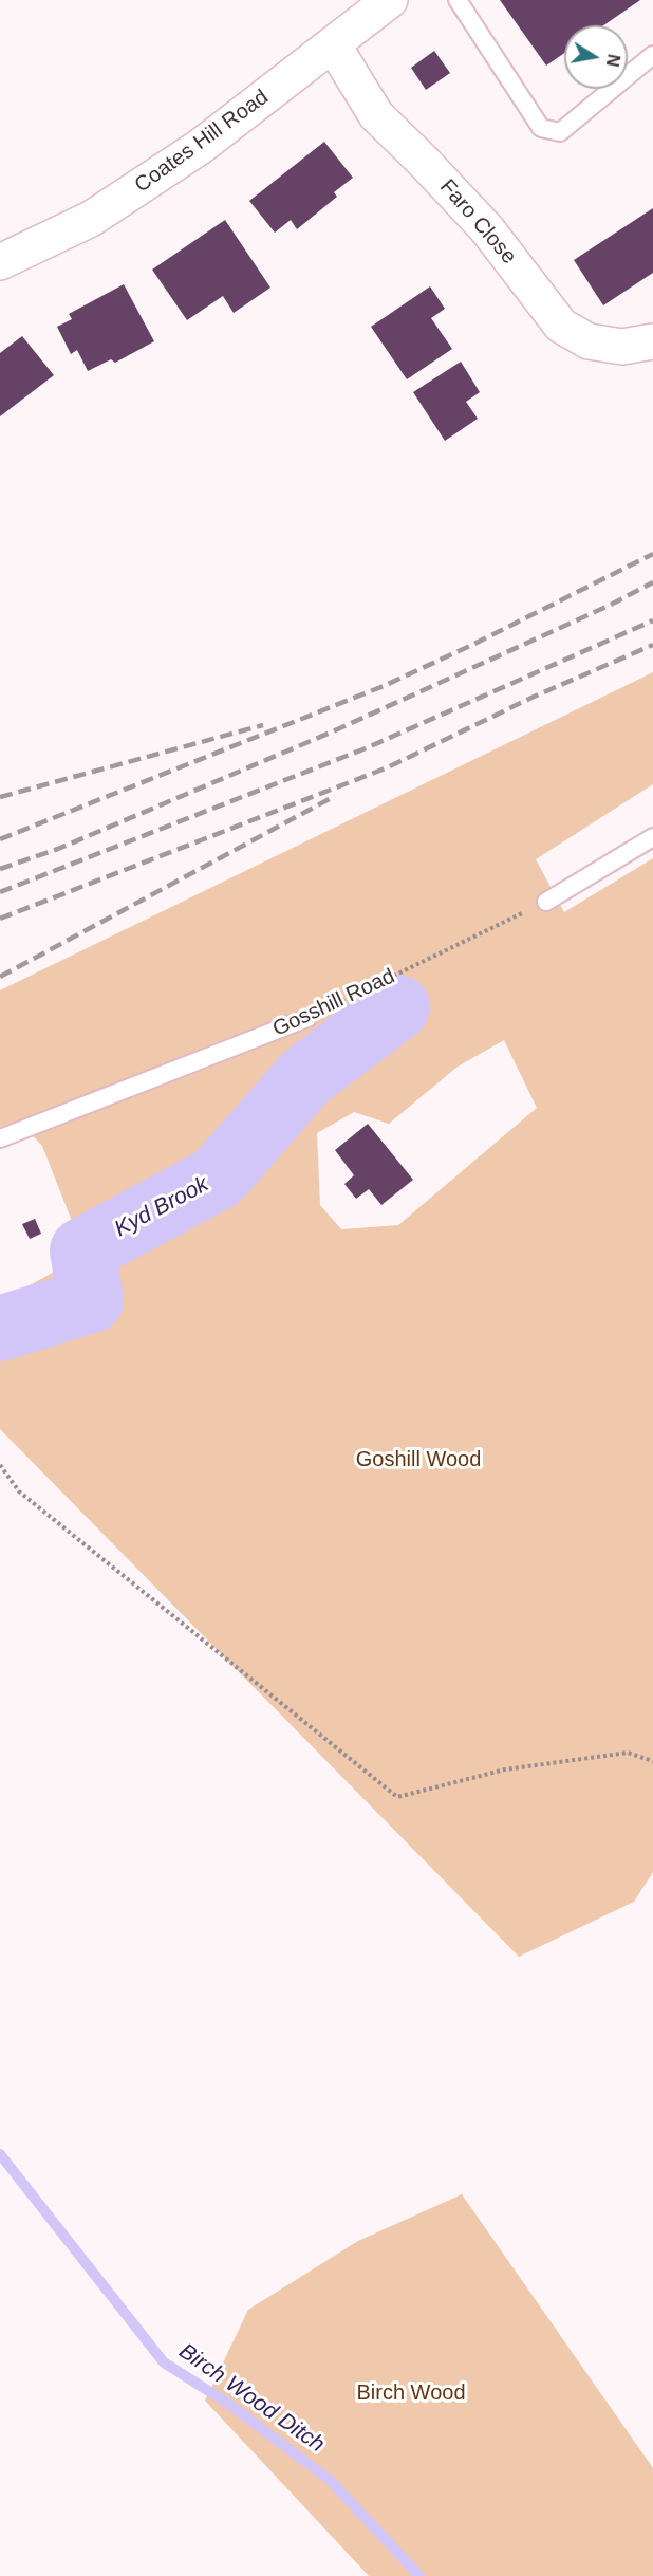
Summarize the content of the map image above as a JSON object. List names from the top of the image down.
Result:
{
  "streets": {
    "street": ["Coates Hill Road", "Faro Close"],
    "lane": ["Gosshill Road"]
  },
  "crossings": [
    ["Coates Hill Road", "Faro Close"]
  ],
  "water": ["Kyd Brook", "Birch Wood Ditch"],
  "parks": ["Goshill Wood", "Birch Wood"],
  "north": "right"
}
